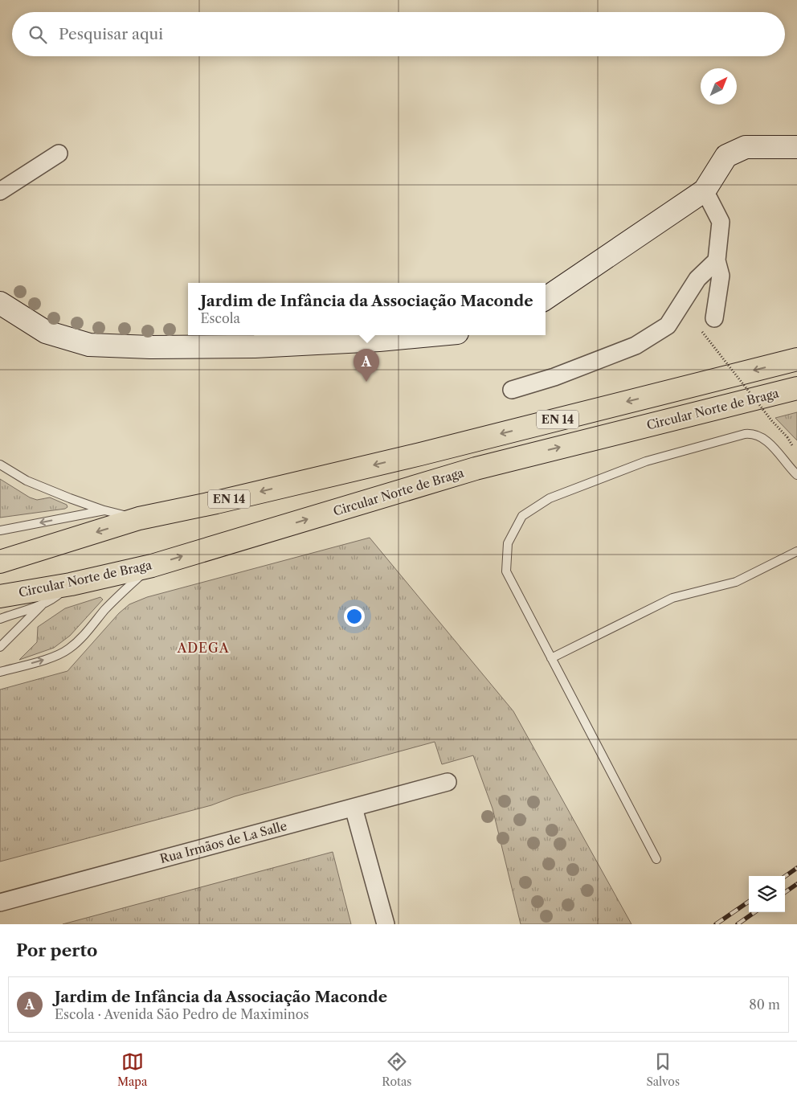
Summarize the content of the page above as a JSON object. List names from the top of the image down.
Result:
{
  "streets": {
    "highway": ["Circular Norte de Braga", "EN 14"],
    "street": ["Rua Irmãos de La Salle"]
  },
  "districts": ["ADEGA"],
  "north": "top right",
  "page": {
    "search": "Pesquisar aqui",
    "popup": ["Jardim de Infância da Associação Maconde", "Escola"],
    "pins": "A",
    "heading": "Por perto",
    "list": [
      {
        "mark": "A",
        "name": "Jardim de Infância da Associação Maconde",
        "note": "Escola · Avenida São Pedro de Maximinos",
        "value": "80 m"
      }
    ],
    "nav": ["Mapa", "Rotas", "Salvos"]
  }
}
